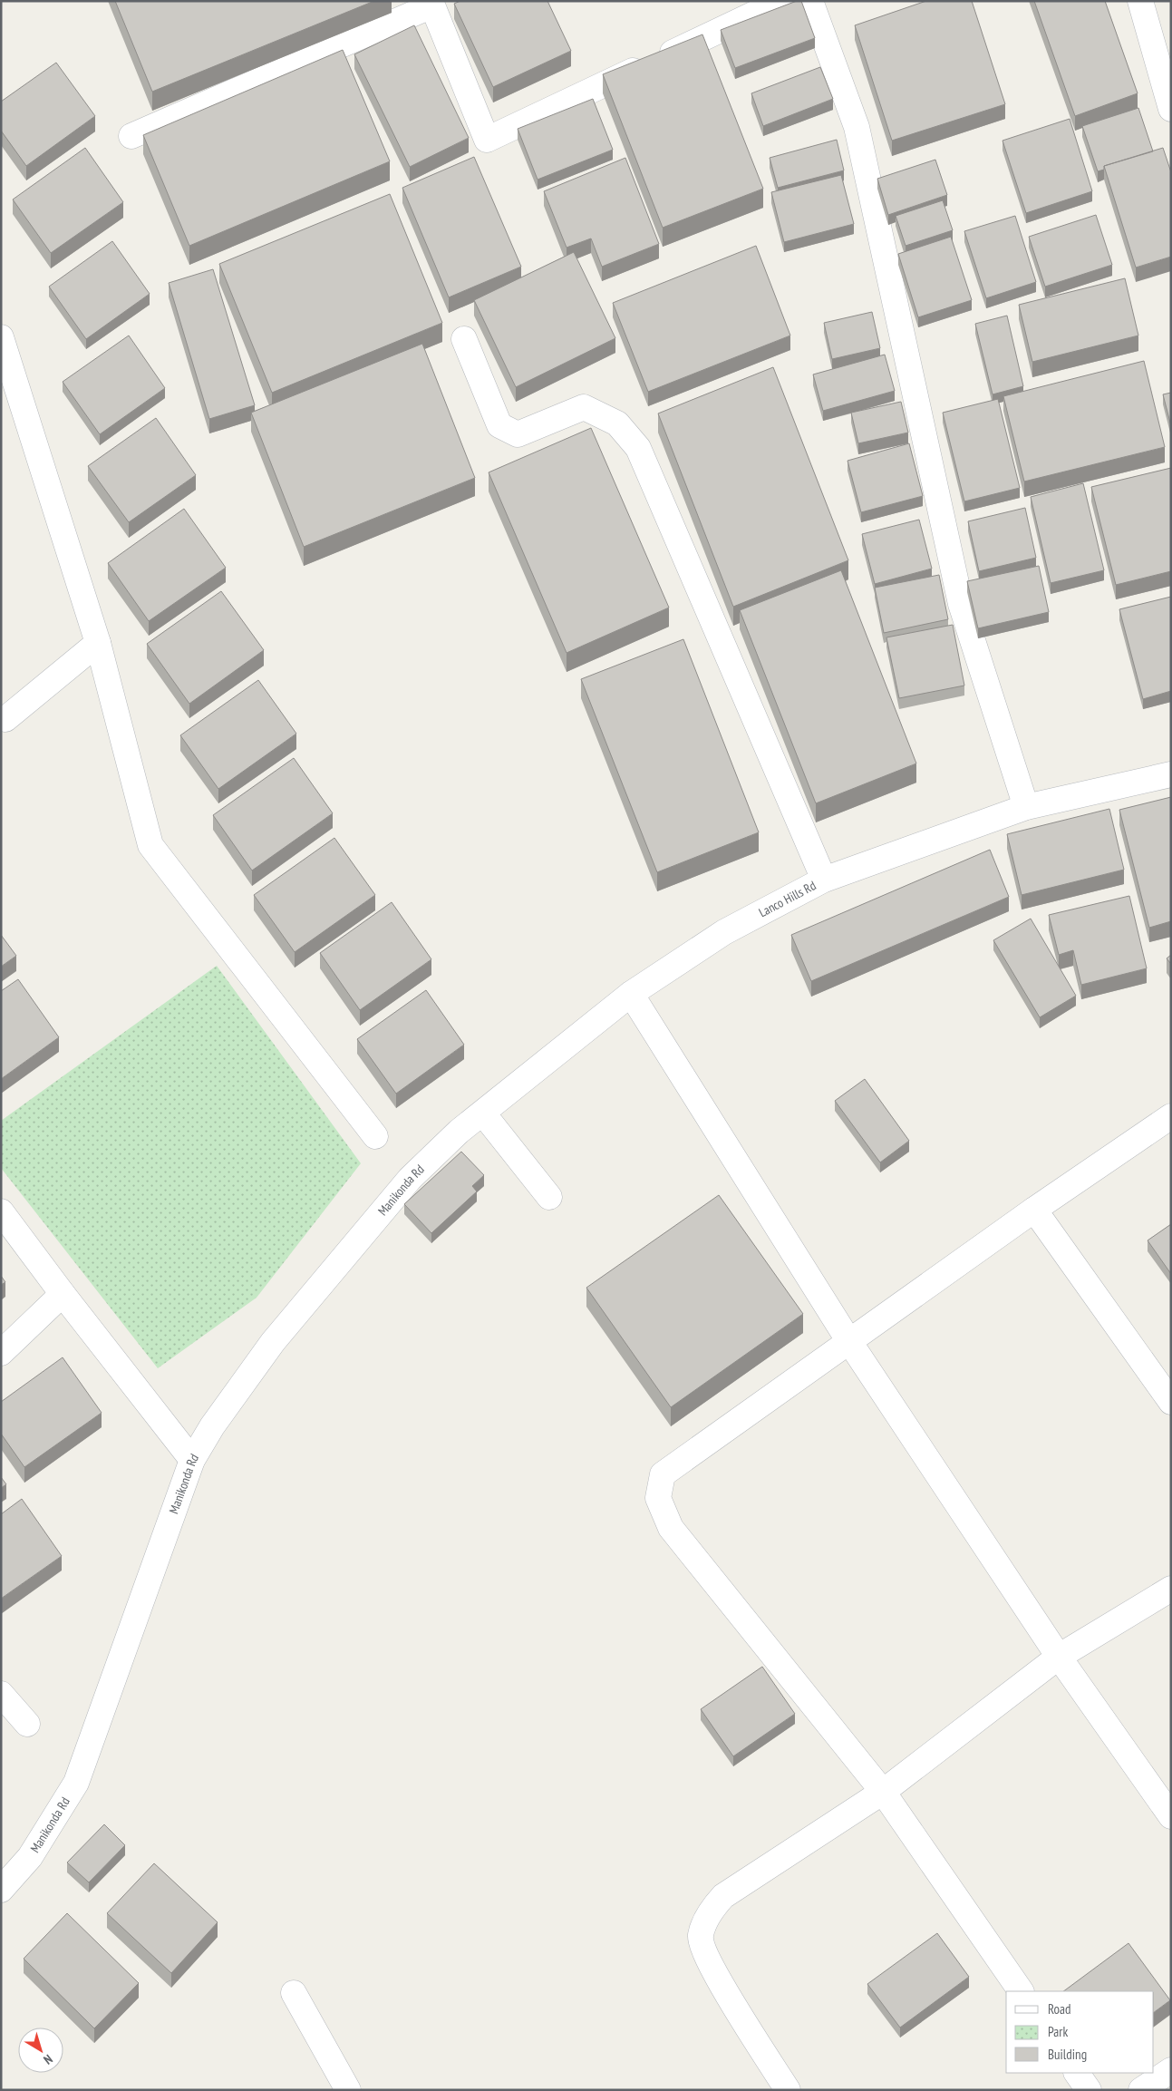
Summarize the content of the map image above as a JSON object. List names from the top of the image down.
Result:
{
  "streets": {
    "street": ["Lanco Hills Rd", "Manikonda Rd"]
  },
  "crossings": [
    ["Lanco Hills Rd", "Manikonda Rd"]
  ],
  "legend": ["Road", "Park", "Building"],
  "north": "bottom right"
}
